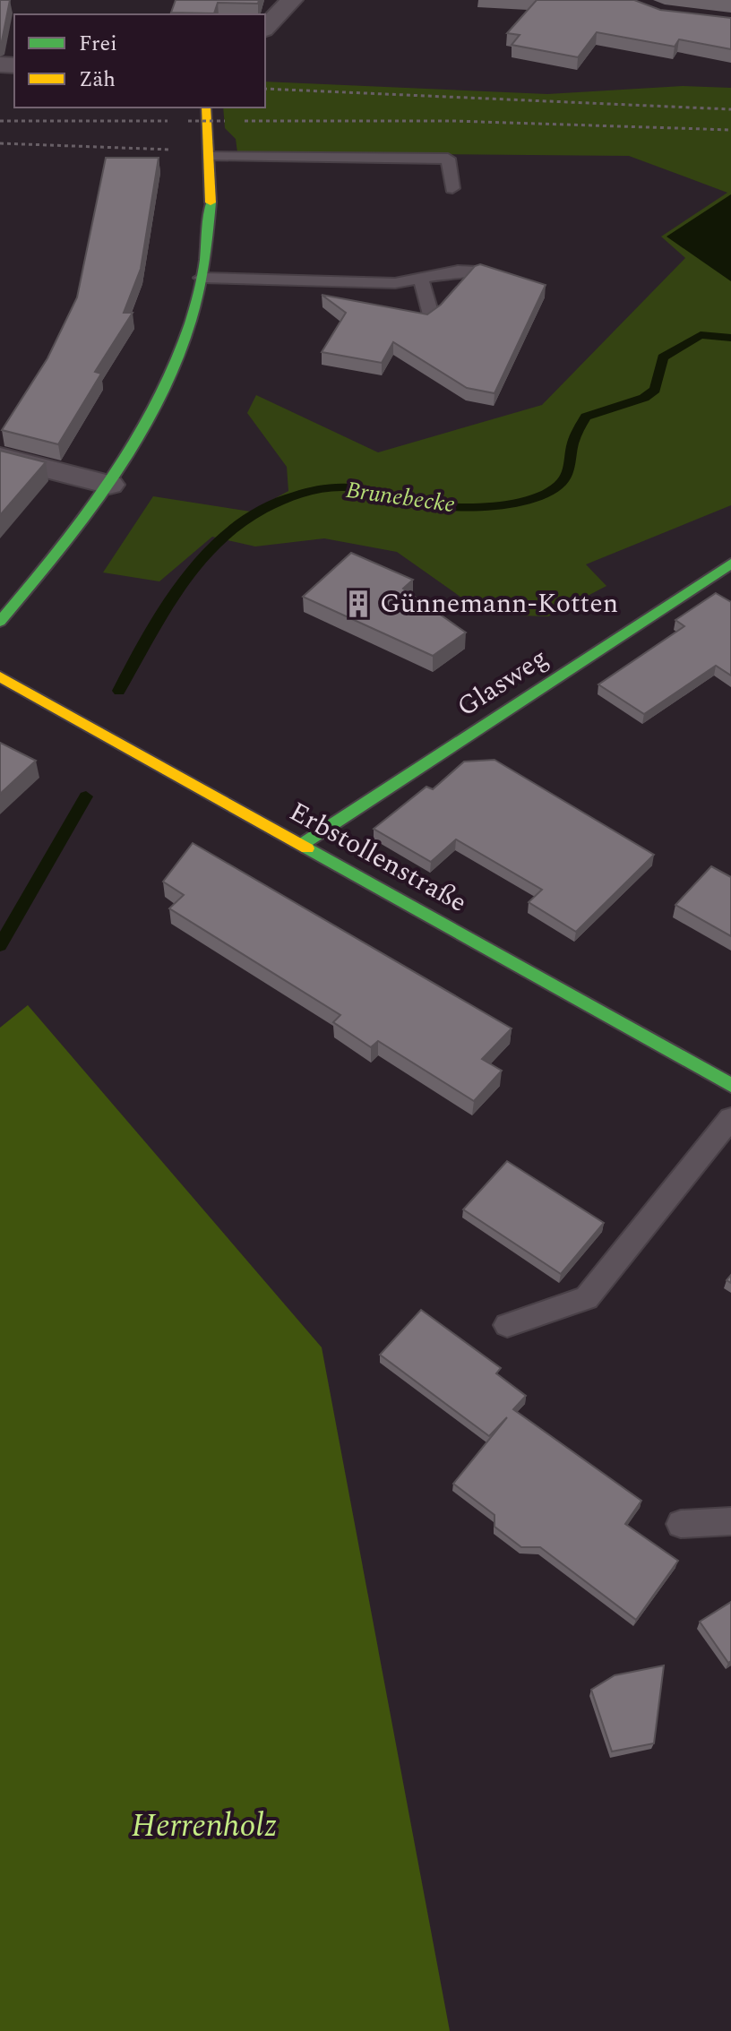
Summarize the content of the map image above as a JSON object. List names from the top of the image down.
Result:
{
  "streets": {
    "street": ["Glasweg", "Erbstollenstraße"]
  },
  "crossings": [
    ["Glasweg", "Erbstollenstraße"]
  ],
  "water": ["Brunebecke"],
  "parks": ["Herrenholz"],
  "places": {
    "building": ["Günnemann-Kotten"]
  },
  "legend": ["Frei", "Zäh"]
}
